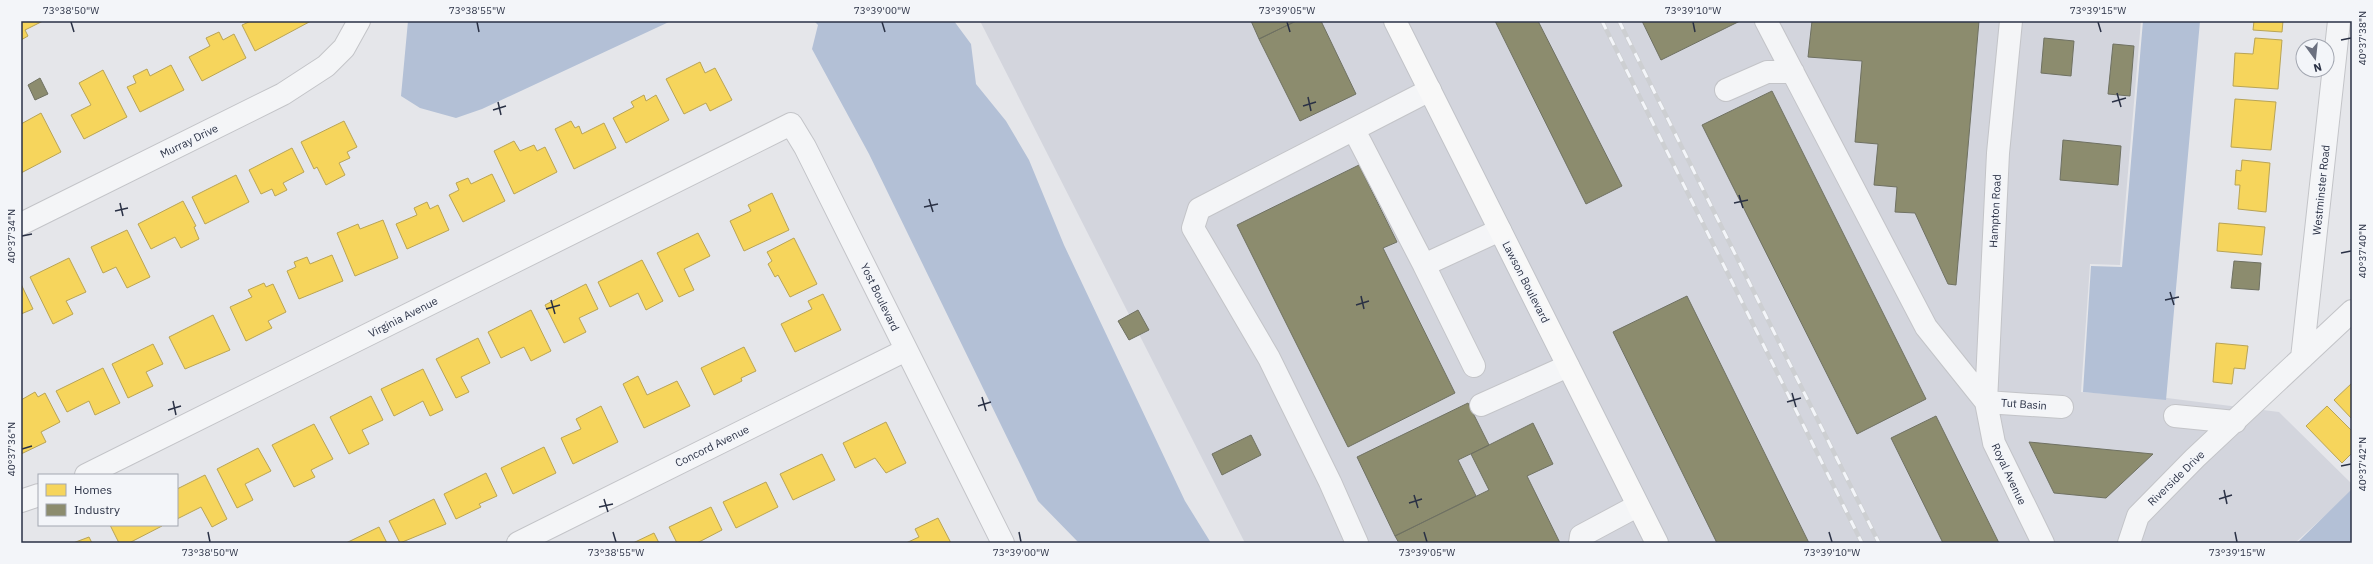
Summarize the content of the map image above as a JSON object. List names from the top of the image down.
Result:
{
  "streets": {
    "main road": ["Lawson Boulevard"],
    "street": [
      "Murray Drive",
      "Westminster Road",
      "Hampton Road",
      "Yost Boulevard",
      "Virginia Avenue",
      "Tut Basin",
      "Concord Avenue",
      "Royal Avenue",
      "Riverside Drive"
    ]
  },
  "crossings": [
    ["Westminster Road", "Riverside Drive"],
    ["Hampton Road", "Tut Basin"],
    ["Hampton Road", "Royal Avenue"],
    ["Yost Boulevard", "Virginia Avenue"],
    ["Yost Boulevard", "Concord Avenue"],
    ["Tut Basin", "Royal Avenue"]
  ],
  "legend": ["Homes", "Industry"],
  "north": "bottom",
  "coordinates": [
    "73°38'50\"W",
    "73°38'55\"W",
    "73°39'00\"W",
    "73°39'05\"W",
    "73°39'10\"W",
    "73°39'15\"W",
    "40°37'38\"N",
    "40°37'34\"N",
    "40°37'40\"N",
    "40°37'36\"N",
    "40°37'42\"N"
  ]
}
